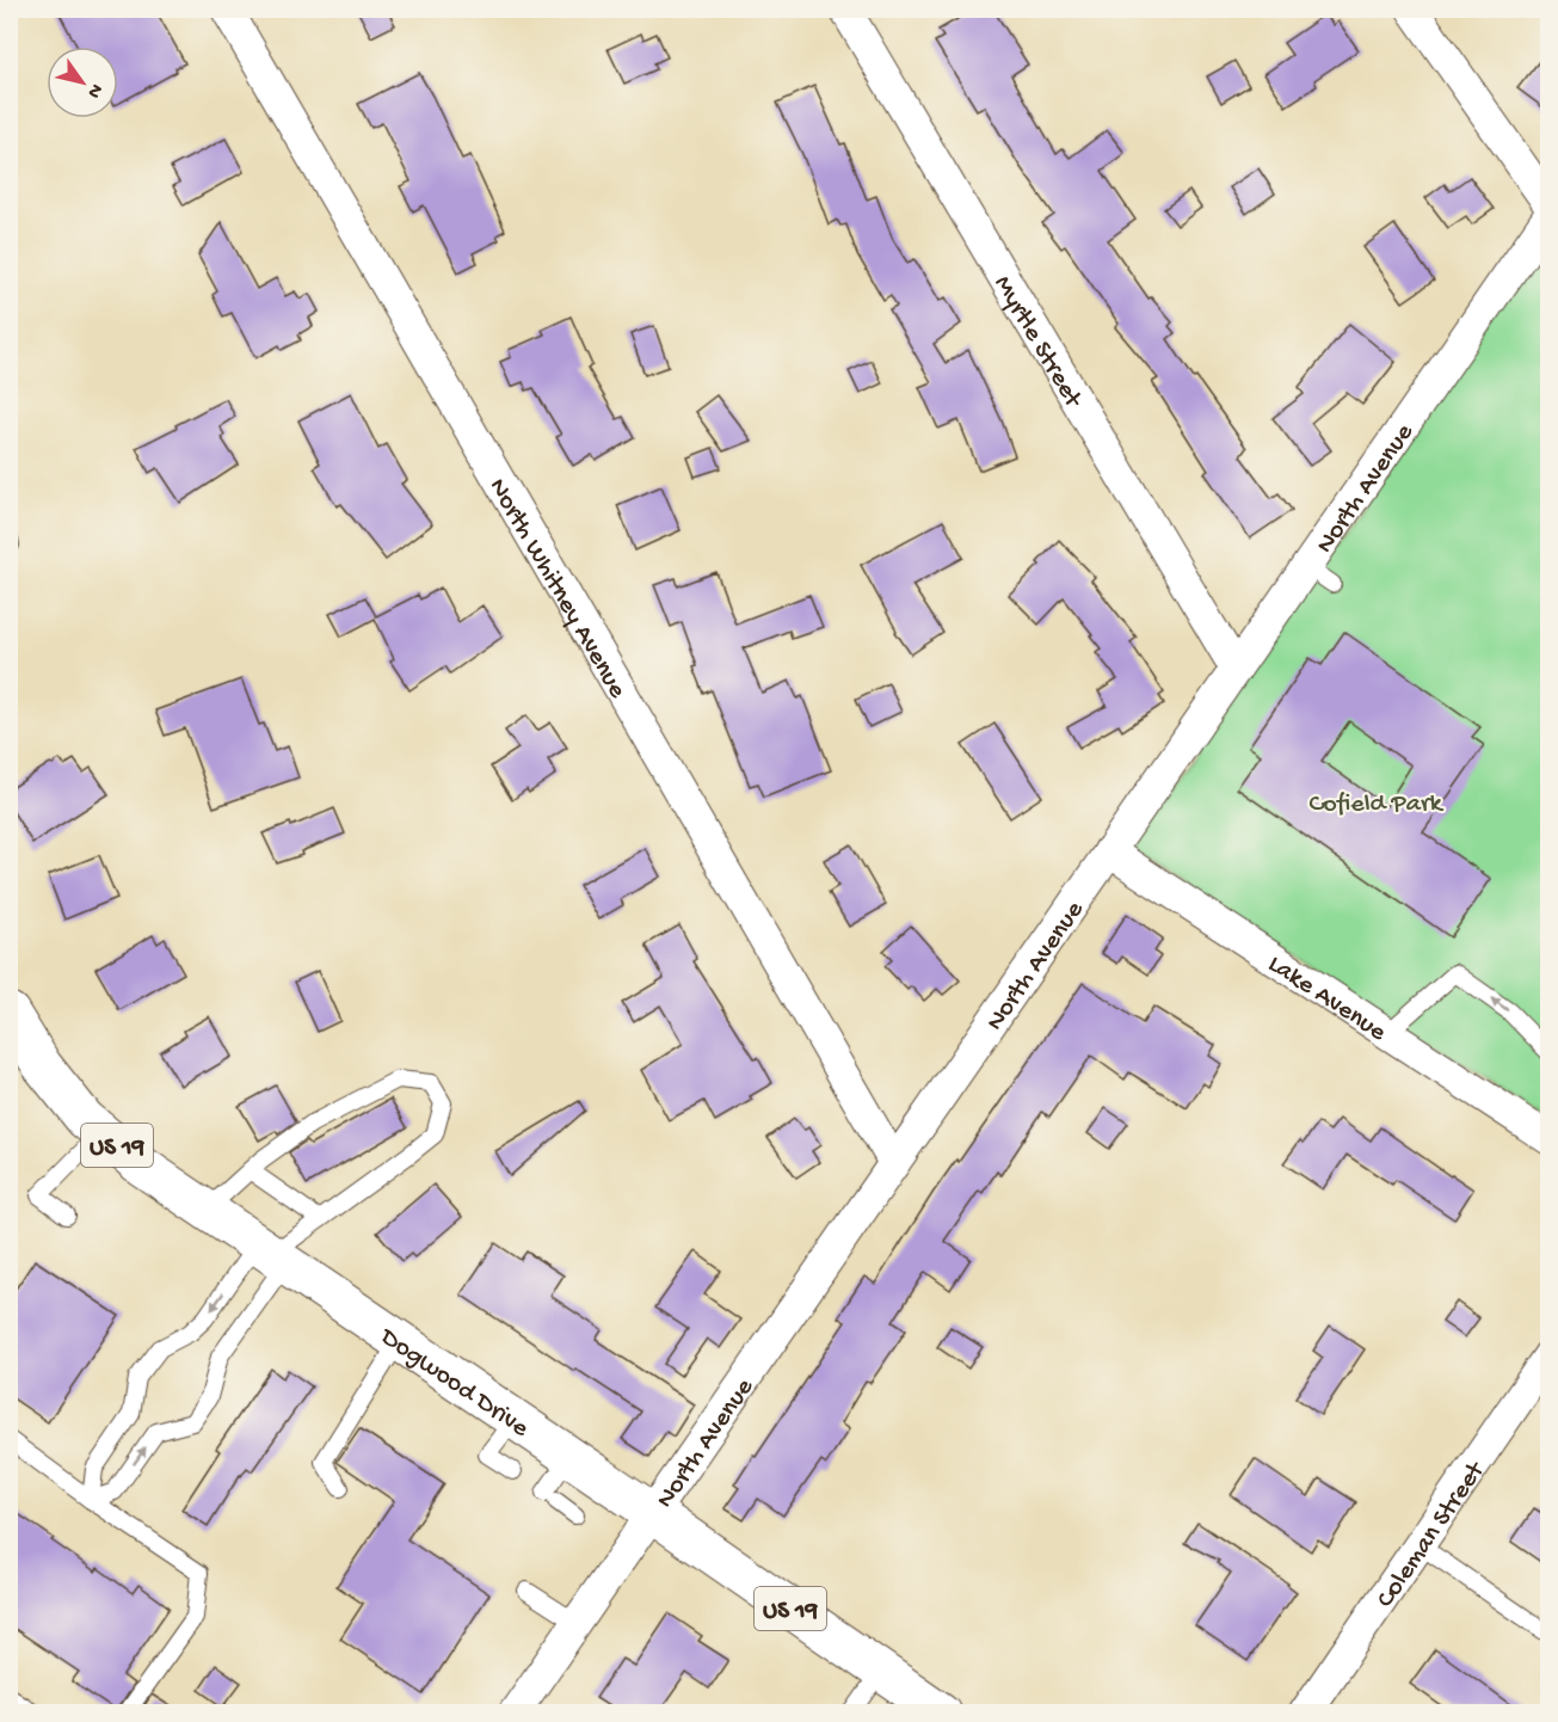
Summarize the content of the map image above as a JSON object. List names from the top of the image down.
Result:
{
  "streets": {
    "main road": ["US 19", "Dogwood Drive"],
    "street": [
      "Myrtle Street",
      "North Avenue",
      "North Whitney Avenue",
      "Lake Avenue",
      "Coleman Street"
    ]
  },
  "crossings": [
    ["Myrtle Street", "North Avenue"],
    ["North Avenue", "North Whitney Avenue"],
    ["North Avenue", "Lake Avenue"],
    ["North Avenue", "Dogwood Drive"]
  ],
  "parks": ["Cofield Park"],
  "north": "bottom right"
}
